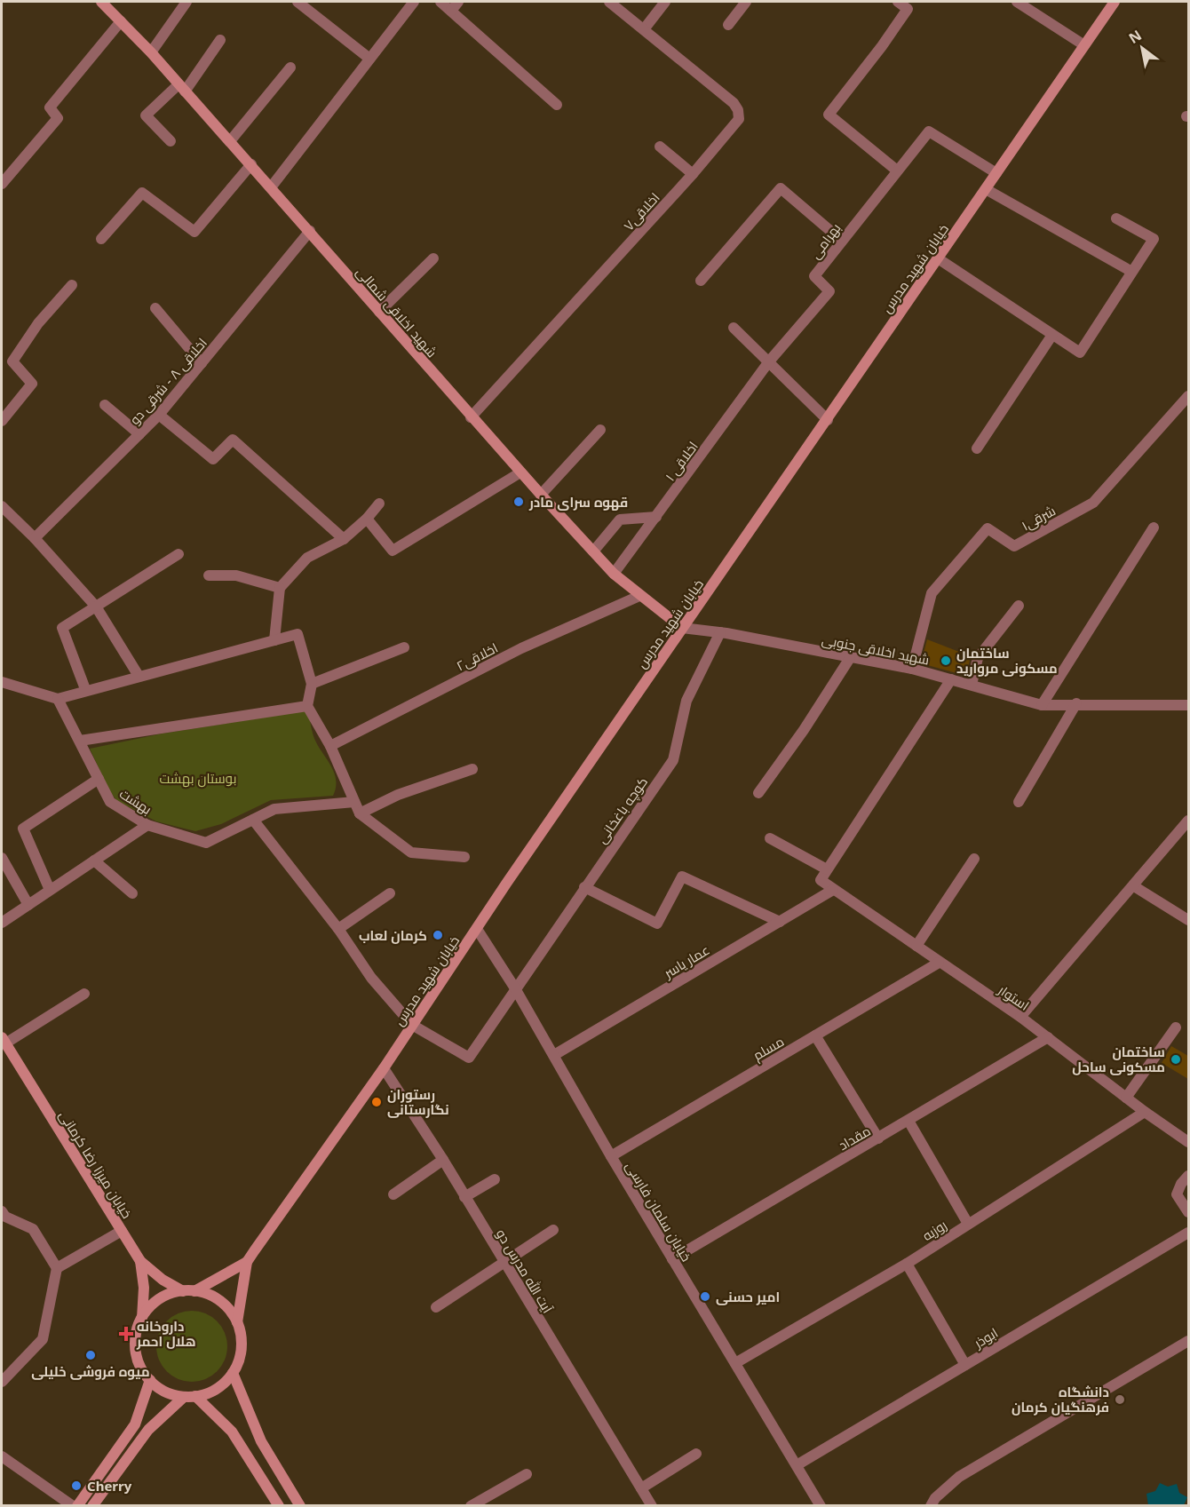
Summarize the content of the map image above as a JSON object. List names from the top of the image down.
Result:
{
  "streets": {
    "main road": ["خیابان شهید مدرس", "شهید اخلاقی شمالی", "خیابان میرزا رضا کرمانی"],
    "street": [
      "اخلاقی۷",
      "بهرامی",
      "اخلاقی ۸ - شرقی دو",
      "اخلاقی ۱",
      "شرقی۱",
      "شهید اخلاقی جنوبی",
      "اخلاقی۲",
      "بهشت",
      "کوچه باغخانی",
      "عمار یاسر",
      "استوار",
      "مسلم",
      "مقداد",
      "خیابان سلمان فارسی",
      "روزبه",
      "آیت الله مدرس دو",
      "ابوذر"
    ]
  },
  "crossings": [
    ["اخلاقی۷", "شهید اخلاقی شمالی"],
    ["بهرامی", "خیابان شهید مدرس"],
    ["بهرامی", "اخلاقی ۱"],
    ["خیابان شهید مدرس", "شهید اخلاقی شمالی"],
    ["خیابان شهید مدرس", "شهید اخلاقی جنوبی"],
    ["خیابان شهید مدرس", "کوچه باغخانی"],
    ["خیابان شهید مدرس", "خیابان میرزا رضا کرمانی"],
    ["خیابان شهید مدرس", "خیابان سلمان فارسی"],
    ["خیابان شهید مدرس", "آیت الله مدرس دو"],
    ["شهید اخلاقی شمالی", "اخلاقی ۸ - شرقی دو"],
    ["شهید اخلاقی شمالی", "اخلاقی ۱"],
    ["شهید اخلاقی شمالی", "شهید اخلاقی جنوبی"],
    ["شهید اخلاقی شمالی", "اخلاقی۲"],
    ["شرقی۱", "شهید اخلاقی جنوبی"],
    ["شهید اخلاقی جنوبی", "کوچه باغخانی"],
    ["کوچه باغخانی", "خیابان سلمان فارسی"],
    ["عمار یاسر", "استوار"],
    ["عمار یاسر", "خیابان سلمان فارسی"],
    ["استوار", "مسلم"],
    ["استوار", "مقداد"],
    ["استوار", "روزبه"],
    ["مسلم", "خیابان سلمان فارسی"],
    ["مقداد", "خیابان سلمان فارسی"],
    ["خیابان سلمان فارسی", "روزبه"],
    ["خیابان سلمان فارسی", "ابوذر"]
  ],
  "parks": ["بوستان بهشت"],
  "places": {
    "other": [
      "قهوه سرای مادر",
      "ساختمان مسکونی مروارید",
      "کرمان لعاب",
      "ساختمان مسکونی ساحل",
      "رستوران نگارستانی",
      "امیر حسنی",
      "میوه فروشی خلیلی",
      "دانشگاه فرهنگیان کرمان",
      "Cherry"
    ],
    "health": ["داروخانه هلال احمر"]
  },
  "north": "top left"
}
